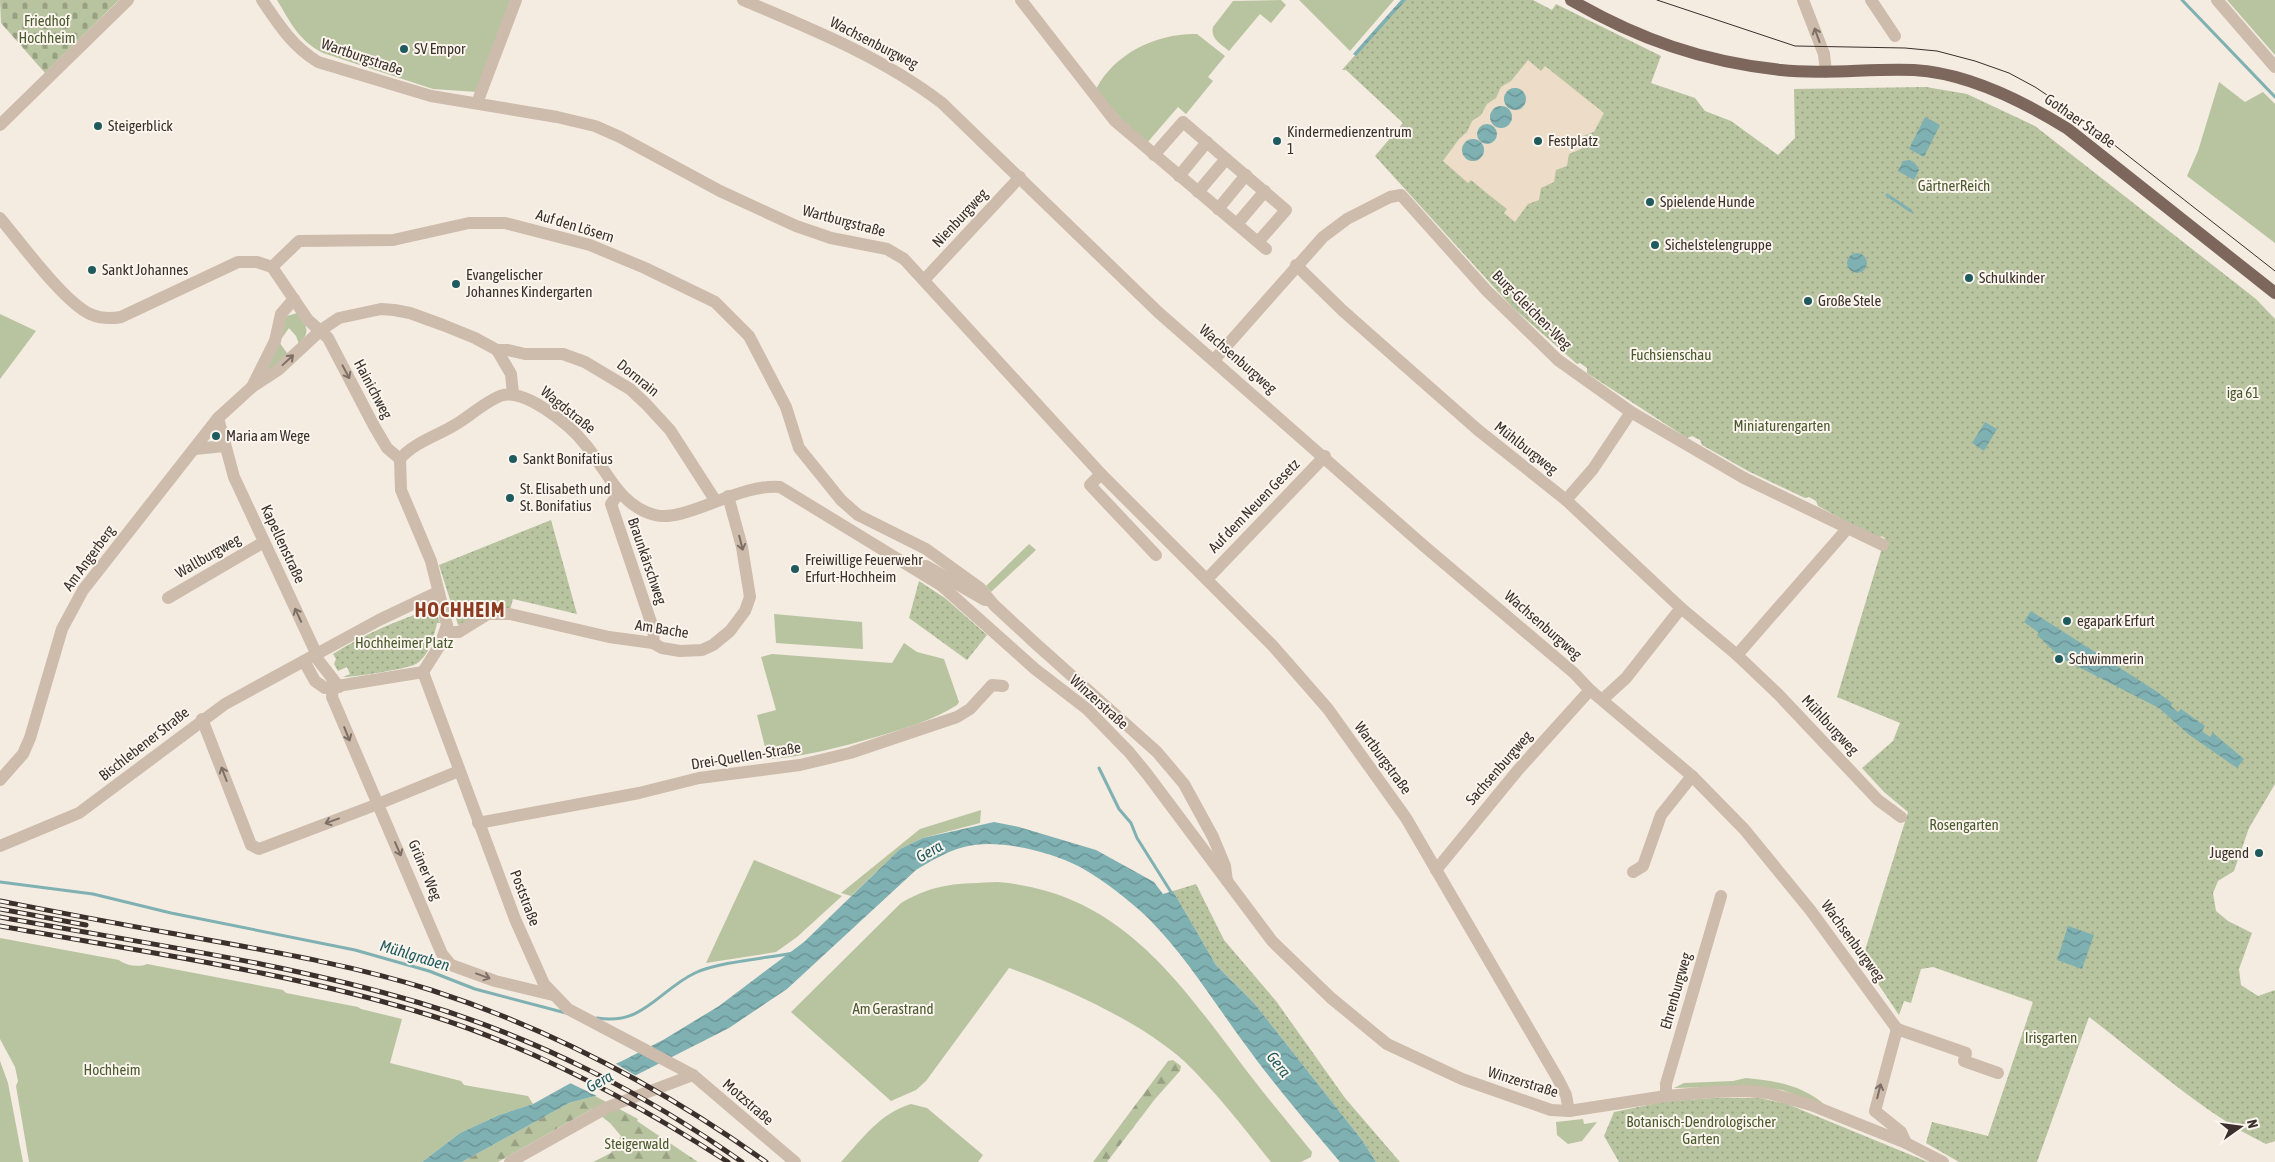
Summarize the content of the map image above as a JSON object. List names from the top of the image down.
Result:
{
  "streets": {
    "main road": ["Gothaer Straße"],
    "street": [
      "Wachsenburgweg",
      "Wartburgstraße",
      "Nienburgweg",
      "Auf den Lösern",
      "Burg-Gleichen-Weg",
      "Dornrain",
      "Hainichweg",
      "Wagdstraße",
      "Mühlburgweg",
      "Auf dem Neuen Gesetz",
      "Kapellenstraße",
      "Wallburgweg",
      "Am Angerberg",
      "Braunkärschweg",
      "Am Bache",
      "Winzerstraße",
      "Bischlebener Straße",
      "Drei-Quellen-Straße",
      "Sachsenburgweg",
      "Grüner Weg",
      "Poststraße",
      "Ehrenburgweg",
      "Motzstraße"
    ]
  },
  "crossings": [
    ["Wachsenburgweg", "Nienburgweg"],
    ["Wachsenburgweg", "Burg-Gleichen-Weg"],
    ["Wachsenburgweg", "Auf dem Neuen Gesetz"],
    ["Wachsenburgweg", "Sachsenburgweg"],
    ["Wartburgstraße", "Nienburgweg"],
    ["Wartburgstraße", "Auf dem Neuen Gesetz"],
    ["Wartburgstraße", "Winzerstraße"],
    ["Wartburgstraße", "Sachsenburgweg"],
    ["Auf den Lösern", "Winzerstraße"],
    ["Burg-Gleichen-Weg", "Mühlburgweg"],
    ["Dornrain", "Hainichweg"],
    ["Dornrain", "Wagdstraße"],
    ["Dornrain", "Am Angerberg"],
    ["Hainichweg", "Am Angerberg"],
    ["Wagdstraße", "Braunkärschweg"],
    ["Wagdstraße", "Am Bache"],
    ["Wagdstraße", "Winzerstraße"],
    ["Kapellenstraße", "Wallburgweg"],
    ["Kapellenstraße", "Am Angerberg"],
    ["Kapellenstraße", "Bischlebener Straße"],
    ["Braunkärschweg", "Am Bache"],
    ["Winzerstraße", "Ehrenburgweg"],
    ["Drei-Quellen-Straße", "Poststraße"],
    ["Grüner Weg", "Poststraße"],
    ["Poststraße", "Motzstraße"]
  ],
  "one_way": ["Hainichweg", "Kapellenstraße", "Grüner Weg"],
  "districts": ["HOCHHEIM"],
  "water": ["Gera", "Mühlgraben"],
  "parks": [
    "Friedhof Hochheim",
    "GärtnerReich",
    "Fuchsienschau",
    "iga 61",
    "Miniaturengarten",
    "Hochheimer Platz",
    "Rosengarten",
    "Am Gerastrand",
    "Irisgarten",
    "Hochheim",
    "Botanisch-Dendrologischer Garten",
    "Steigerwald"
  ],
  "places": [
    "SV Empor",
    "Steigerblick",
    "Kindermedienzentrum 1",
    "Festplatz",
    "Spielende Hunde",
    "Sichelstelengruppe",
    "Sankt Johannes",
    "Schulkinder",
    "Evangelischer Johannes Kindergarten",
    "Große Stele",
    "Maria am Wege",
    "Sankt Bonifatius",
    "St. Elisabeth und St. Bonifatius",
    "Freiwillige Feuerwehr Erfurt-Hochheim",
    "egapark Erfurt",
    "Schwimmerin",
    "Jugend"
  ],
  "north": "right"
}
